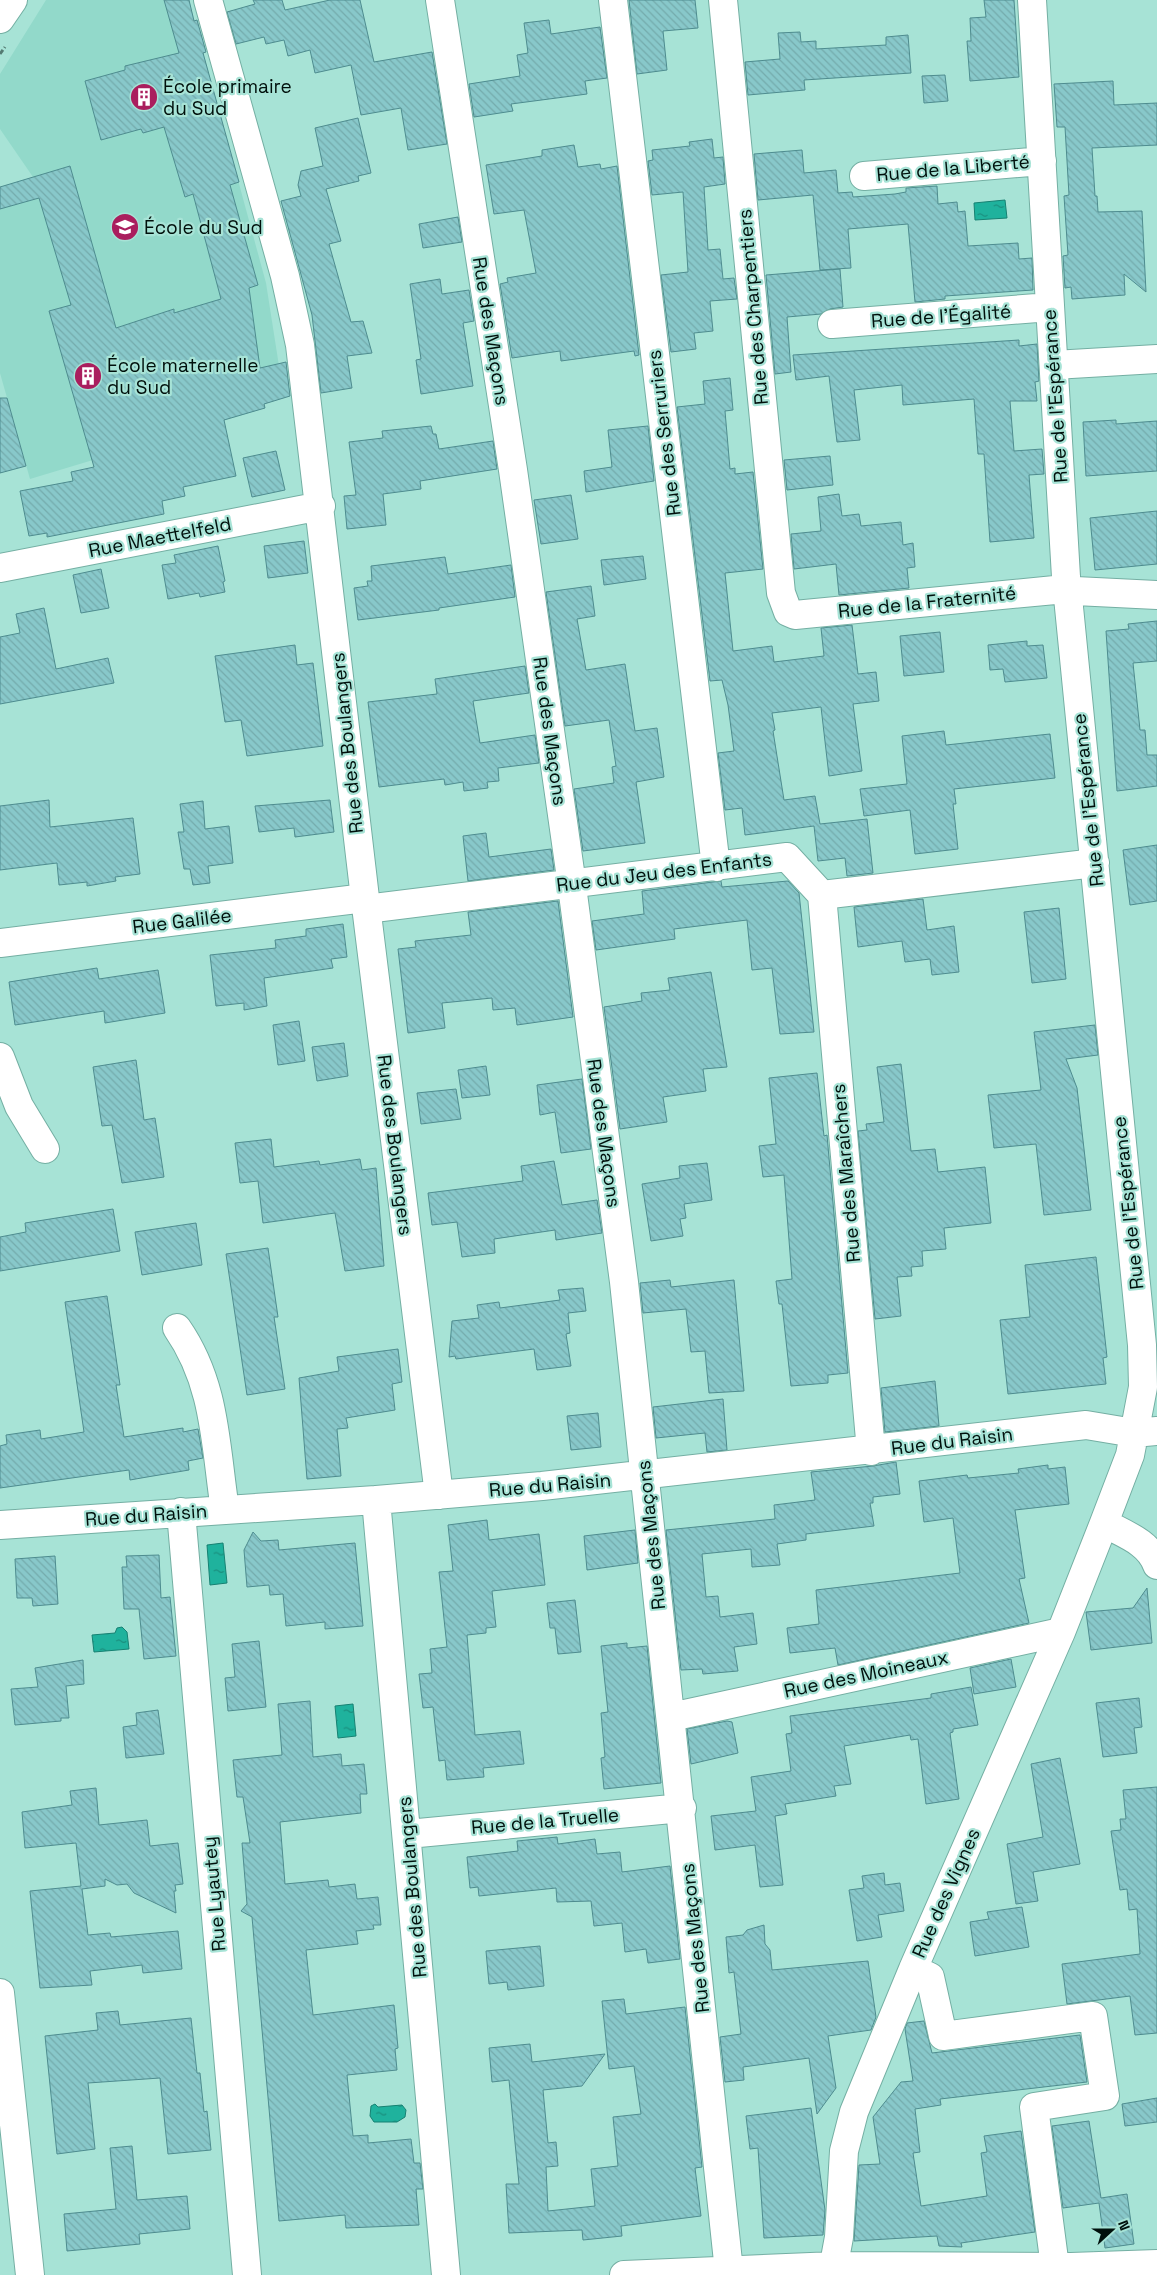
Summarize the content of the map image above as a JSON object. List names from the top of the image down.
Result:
{
  "streets": {
    "street": [
      "Rue de la Liberté",
      "Rue des Charpentiers",
      "Rue de l'Égalité",
      "Rue des Maçons",
      "Rue de l'Espérance",
      "Rue des Serruriers",
      "Rue Maettelfeld",
      "Rue de la Fraternité",
      "Rue des Boulangers",
      "Rue du Jeu des Enfants",
      "Rue Galilée",
      "Rue des Maraîchers",
      "Rue du Raisin",
      "Rue des Moineaux",
      "Rue de la Truelle",
      "Rue des Vignes",
      "Rue Lyautey"
    ]
  },
  "crossings": [
    ["Rue de la Liberté", "Rue de l'Espérance"],
    ["Rue des Charpentiers", "Rue de la Fraternité"],
    ["Rue de l'Égalité", "Rue de l'Espérance"],
    ["Rue des Maçons", "Rue du Jeu des Enfants"],
    ["Rue des Maçons", "Rue du Raisin"],
    ["Rue des Maçons", "Rue des Moineaux"],
    ["Rue des Maçons", "Rue de la Truelle"],
    ["Rue de l'Espérance", "Rue de la Fraternité"],
    ["Rue de l'Espérance", "Rue du Raisin"],
    ["Rue de l'Espérance", "Rue des Vignes"],
    ["Rue des Serruriers", "Rue du Jeu des Enfants"],
    ["Rue Maettelfeld", "Rue des Boulangers"],
    ["Rue des Boulangers", "Rue du Jeu des Enfants"],
    ["Rue des Boulangers", "Rue Galilée"],
    ["Rue des Boulangers", "Rue du Raisin"],
    ["Rue des Boulangers", "Rue de la Truelle"],
    ["Rue du Jeu des Enfants", "Rue Galilée"],
    ["Rue du Jeu des Enfants", "Rue des Maraîchers"],
    ["Rue des Maraîchers", "Rue du Raisin"],
    ["Rue du Raisin", "Rue Lyautey"],
    ["Rue des Moineaux", "Rue des Vignes"]
  ],
  "places": {
    "building": ["École primaire du Sud", "École maternelle du Sud"],
    "school or university": ["École du Sud"]
  },
  "north": "right"
}
